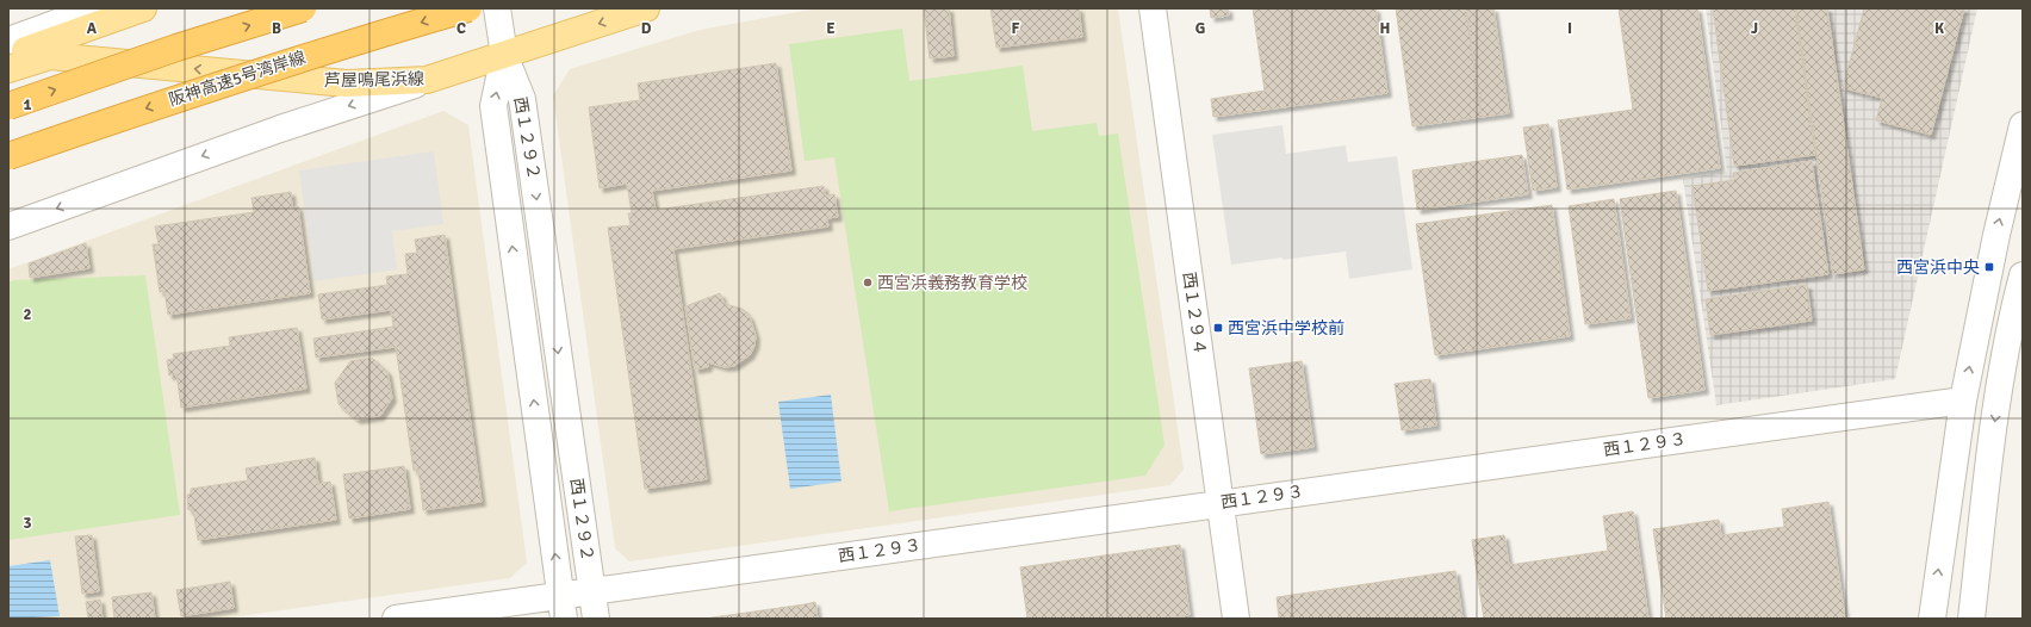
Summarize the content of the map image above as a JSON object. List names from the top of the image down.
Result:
{
  "streets": {
    "highway": ["阪神高速5号湾岸線"],
    "main road": ["芦屋鳴尾浜線"],
    "street": ["西１２９２", "西１２９４", "西１２９３"]
  },
  "crossings": [
    ["芦屋鳴尾浜線", "西１２９２"],
    ["西１２９２", "西１２９３"],
    ["西１２９４", "西１２９３"]
  ],
  "one_way": ["芦屋鳴尾浜線"],
  "places": {
    "transit": ["西宮浜中央", "西宮浜中学校前"],
    "other": ["西宮浜義務教育学校"]
  },
  "grid": {
    "columns": [
      "A",
      "B",
      "C",
      "D",
      "E",
      "F",
      "G",
      "H",
      "I",
      "J",
      "K"
    ],
    "rows": ["1", "2", "3"]
  }
}
